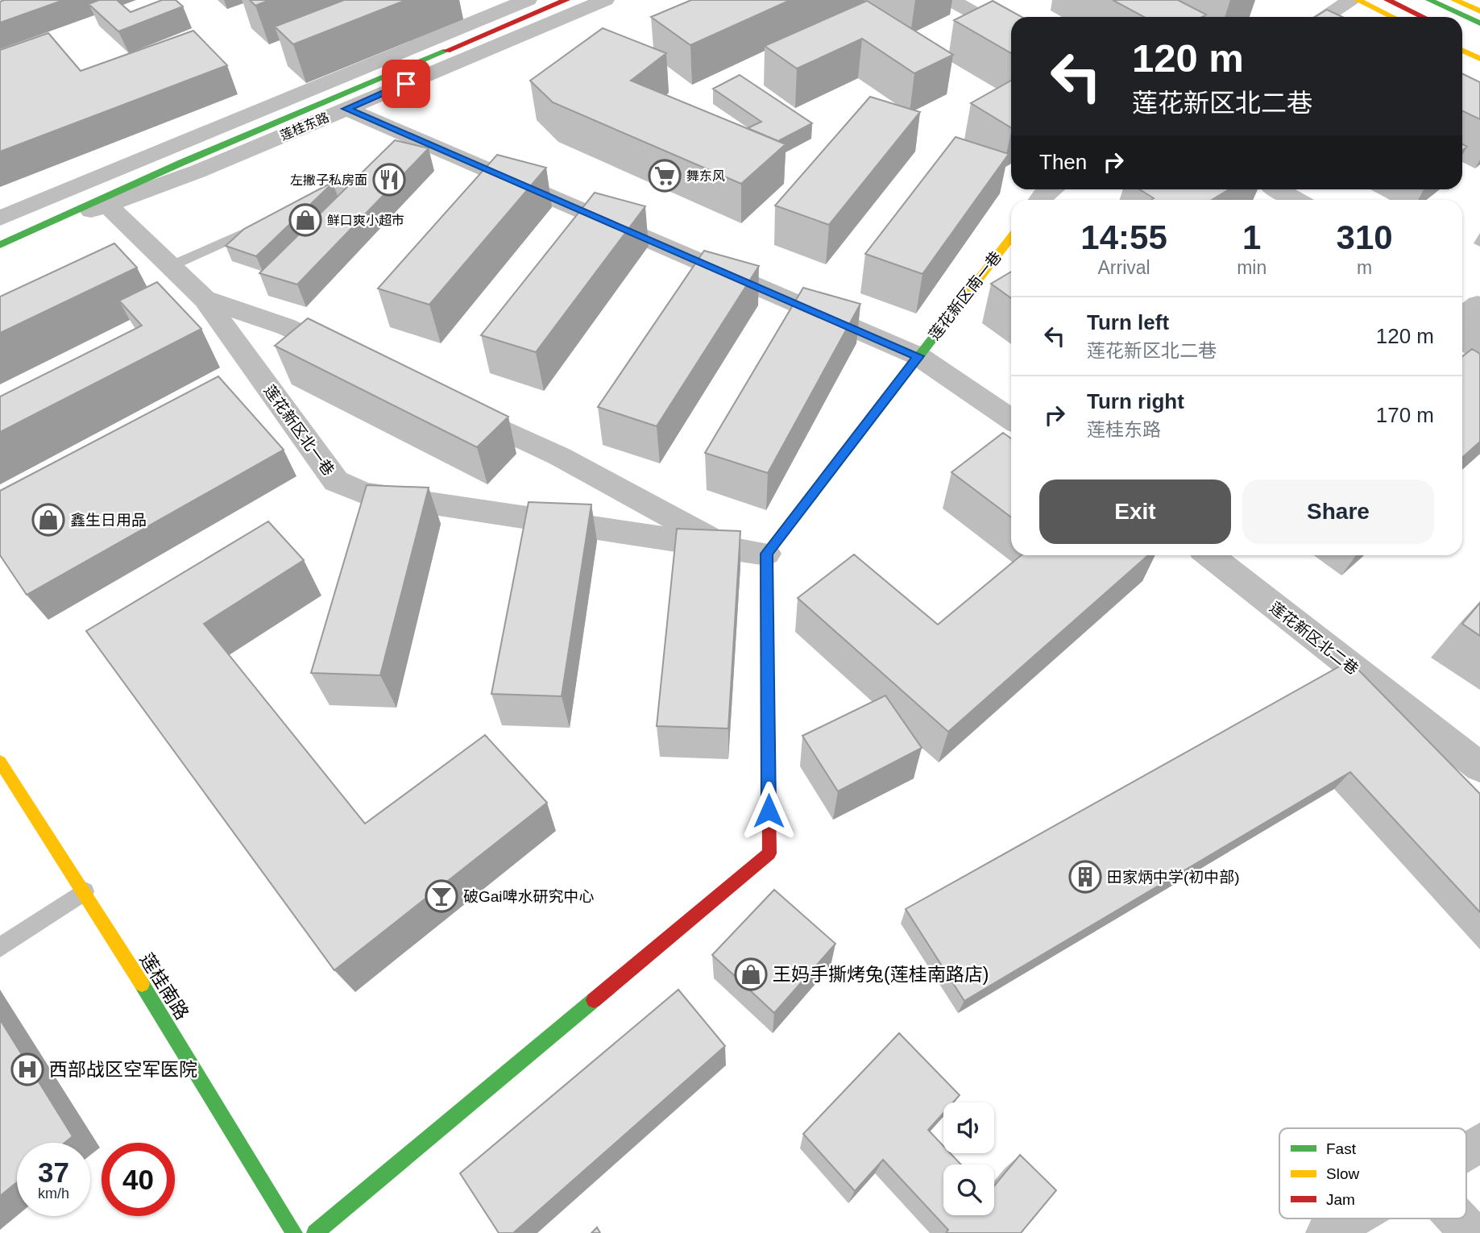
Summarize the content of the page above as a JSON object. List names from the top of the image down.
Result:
{
  "streets": {
    "main road": ["莲花新区南一巷", "莲桂南路"],
    "street": ["莲桂东路", "莲花新区北一巷", "莲花新区北二巷"]
  },
  "crossings": [
    ["莲桂东路", "莲花新区北一巷"],
    ["莲花新区南一巷", "莲花新区北一巷"]
  ],
  "places": {
    "supermarket": ["舞东风"],
    "restaurant": ["左撇子私房面"],
    "shop": ["鲜口爽小超市", "鑫生日用品", "王妈手撕烤兔(莲桂南路店)"],
    "building": ["田家炳中学(初中部)"],
    "bar": ["破Gai啤水研究中心"],
    "hospital": ["西部战区空军医院"]
  },
  "legend": ["Fast", "Slow", "Jam"],
  "page": {
    "turn": ["120 m", "莲花新区北二巷"],
    "then": "Then",
    "eta": [
      "14:55",
      "Arrival",
      "1",
      "min",
      "310",
      "m"
    ],
    "list": [
      {
        "name": "Turn left",
        "note": "莲花新区北二巷",
        "value": "120 m"
      },
      {
        "name": "Turn right",
        "note": "莲桂东路",
        "value": "170 m"
      }
    ],
    "buttons": ["Exit", "Share"],
    "speed": "37 km/h",
    "limit": "40"
  }
}
